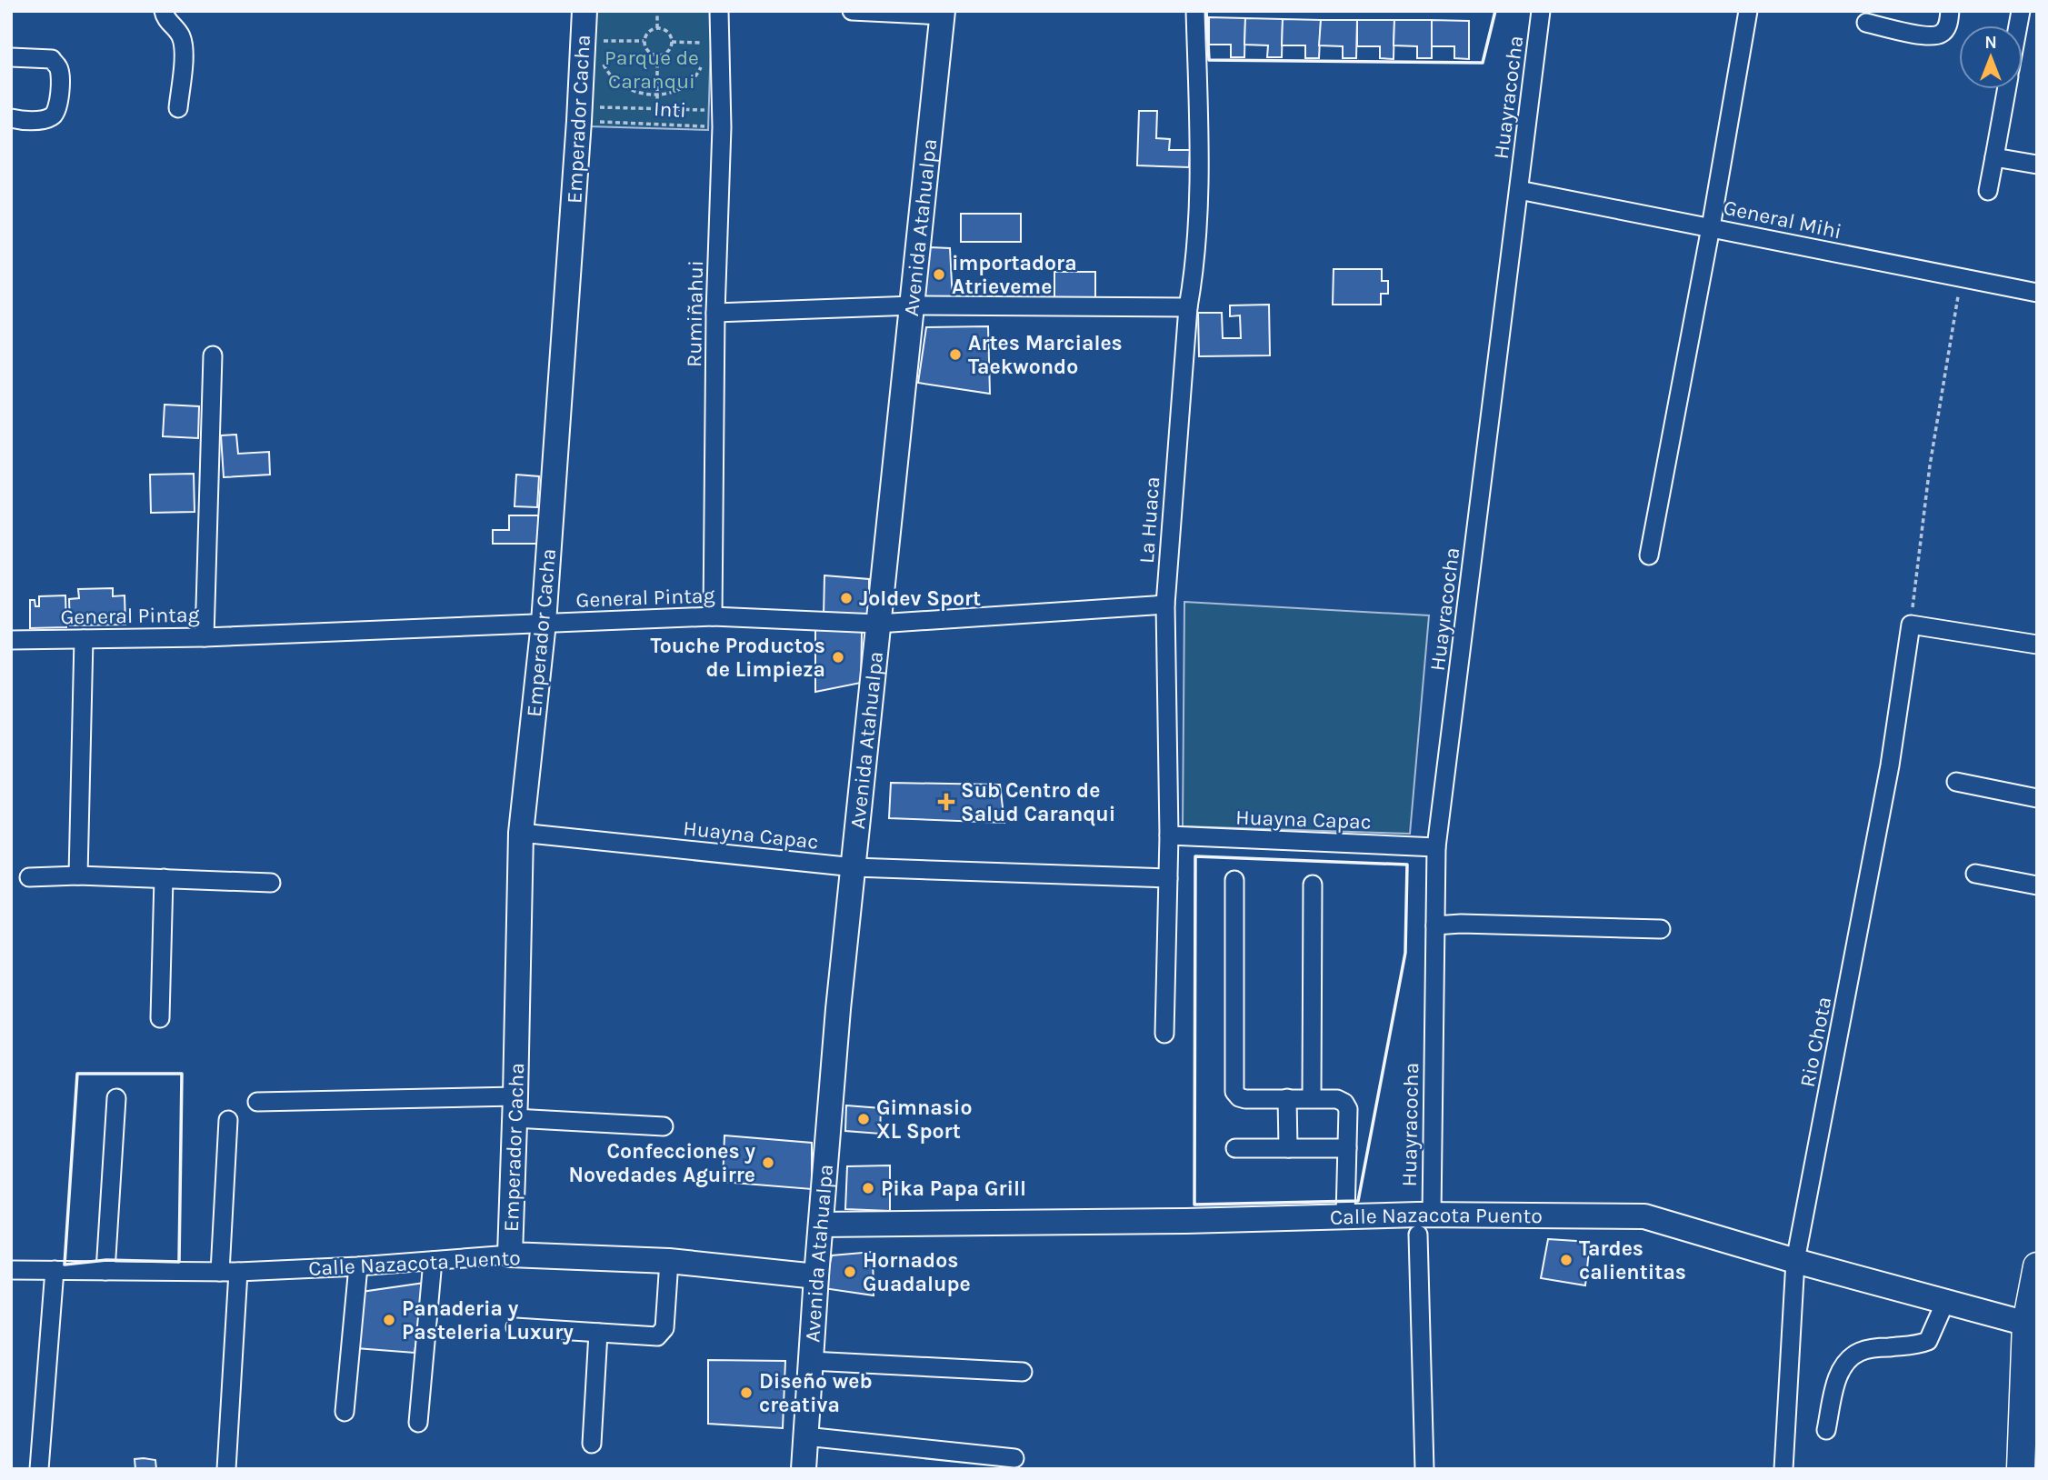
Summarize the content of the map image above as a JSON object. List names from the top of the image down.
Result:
{
  "streets": {
    "street": [
      "Huayracocha",
      "Emperador Cacha",
      "General Mihi",
      "Avenida Atahualpa",
      "Rumiñahui",
      "La Huaca",
      "General Pintag",
      "Huayna Capac",
      "Rio Chota",
      "Calle Nazacota Puento"
    ],
    "path": ["Inti"]
  },
  "crossings": [
    ["Huayracocha", "General Mihi"],
    ["Huayracocha", "Huayna Capac"],
    ["Huayracocha", "Calle Nazacota Puento"],
    ["Inti", "Emperador Cacha"],
    ["Inti", "Rumiñahui"],
    ["Emperador Cacha", "General Pintag"],
    ["Emperador Cacha", "Huayna Capac"],
    ["Emperador Cacha", "Calle Nazacota Puento"],
    ["Avenida Atahualpa", "General Pintag"],
    ["Avenida Atahualpa", "Huayna Capac"],
    ["Avenida Atahualpa", "Calle Nazacota Puento"],
    ["Rumiñahui", "General Pintag"],
    ["La Huaca", "General Pintag"],
    ["La Huaca", "Huayna Capac"],
    ["Rio Chota", "Calle Nazacota Puento"]
  ],
  "parks": ["Parque de Caranqui"],
  "places": {
    "other": [
      "importadora Atrieveme",
      "Artes Marciales Taekwondo",
      "Joldev Sport",
      "Touche Productos de Limpieza",
      "Gimnasio XL Sport",
      "Confecciones y Novedades Aguirre",
      "Pika Papa Grill",
      "Tardes calientitas",
      "Hornados Guadalupe",
      "Panaderia y Pasteleria Luxury",
      "Diseño web creativa"
    ],
    "health": ["Sub Centro de Salud Caranqui"]
  },
  "north": "top"
}
